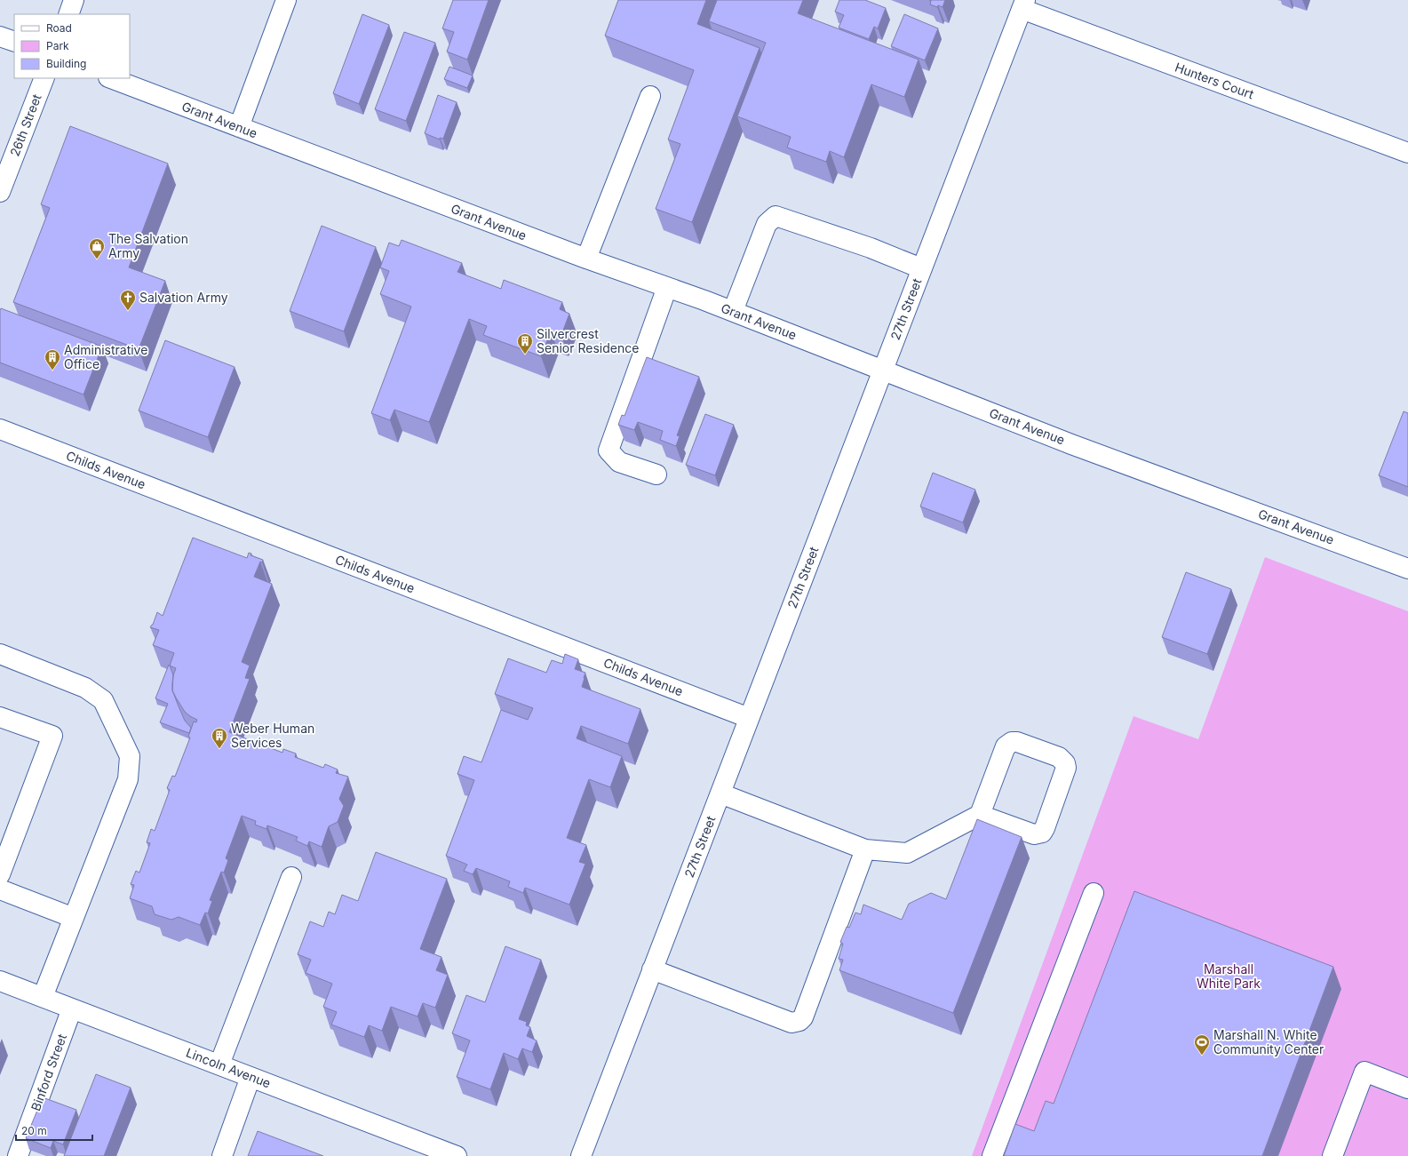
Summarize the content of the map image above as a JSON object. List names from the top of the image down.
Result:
{
  "streets": {
    "street": [
      "Hunters Court",
      "Grant Avenue",
      "26th Street",
      "27th Street",
      "Childs Avenue",
      "Lincoln Avenue",
      "Binford Street"
    ]
  },
  "crossings": [
    ["Hunters Court", "27th Street"],
    ["Grant Avenue", "27th Street"],
    ["27th Street", "Childs Avenue"],
    ["Lincoln Avenue", "Binford Street"]
  ],
  "parks": ["Marshall White Park"],
  "places": {
    "shop": ["The Salvation Army"],
    "church": ["Salvation Army"],
    "building": ["Silvercrest Senior Residence", "Administrative Office", "Weber Human Services"],
    "sports": ["Marshall N. White Community Center"]
  },
  "legend": ["Road", "Park", "Building"],
  "scale_bar": "20 m"
}
